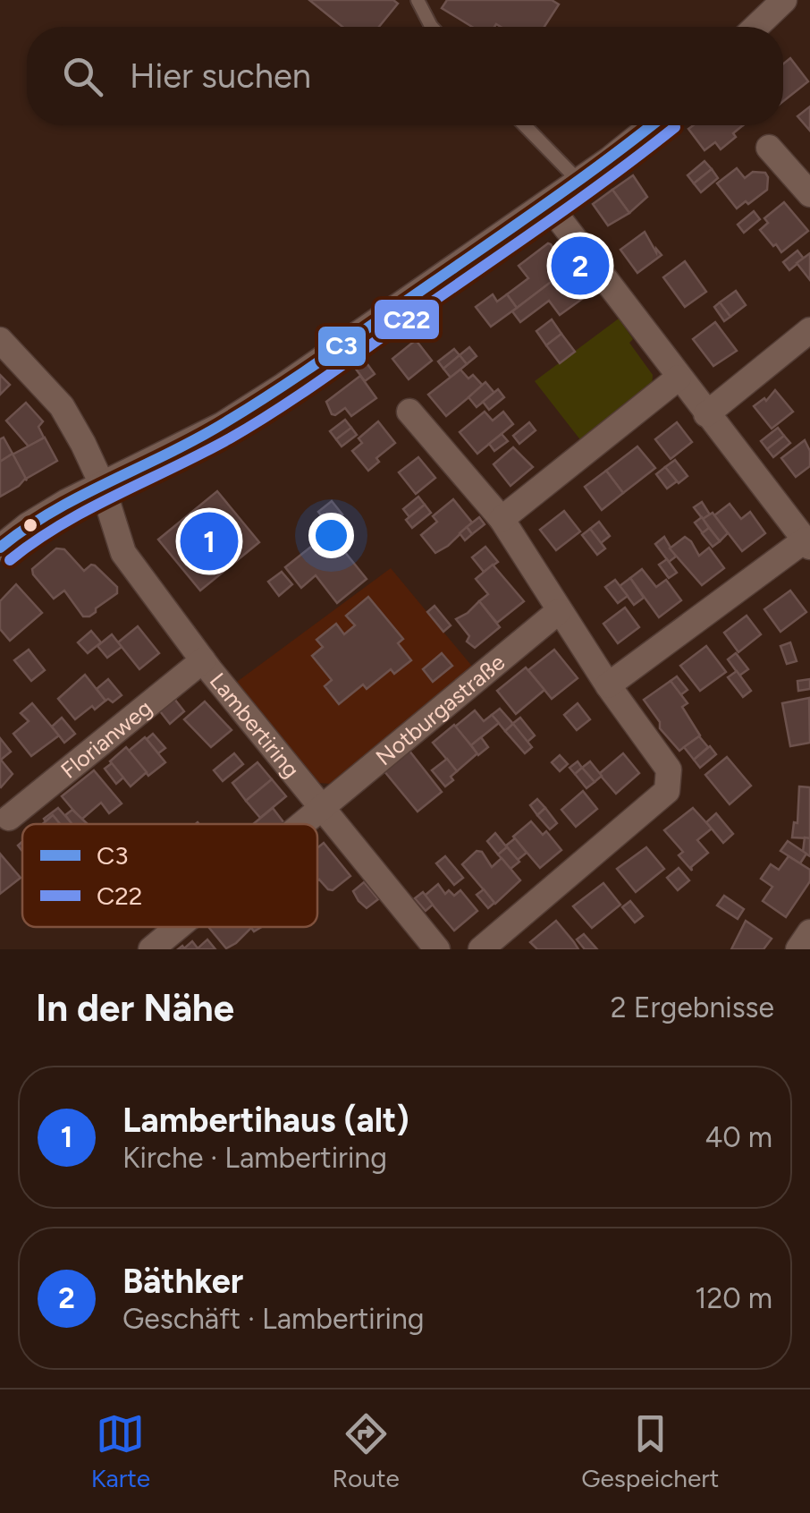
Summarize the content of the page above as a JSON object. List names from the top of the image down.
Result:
{
  "streets": {
    "street": ["Notburgastraße", "Lambertiring", "Florianweg"]
  },
  "crossings": [
    ["Notburgastraße", "Lambertiring"],
    ["Lambertiring", "Florianweg"]
  ],
  "lines": ["transit line C3", "transit line C22"],
  "legend": ["C3", "C22"],
  "page": {
    "search": "Hier suchen",
    "pins": ["2", "1"],
    "heading": ["In der Nähe", "2 Ergebnisse"],
    "list": [
      {
        "mark": "1",
        "name": "Lambertihaus (alt)",
        "note": "Kirche · Lambertiring",
        "value": "40 m"
      },
      {
        "mark": "2",
        "name": "Bäthker",
        "note": "Geschäft · Lambertiring",
        "value": "120 m"
      }
    ],
    "nav": ["Karte", "Route", "Gespeichert"]
  }
}
